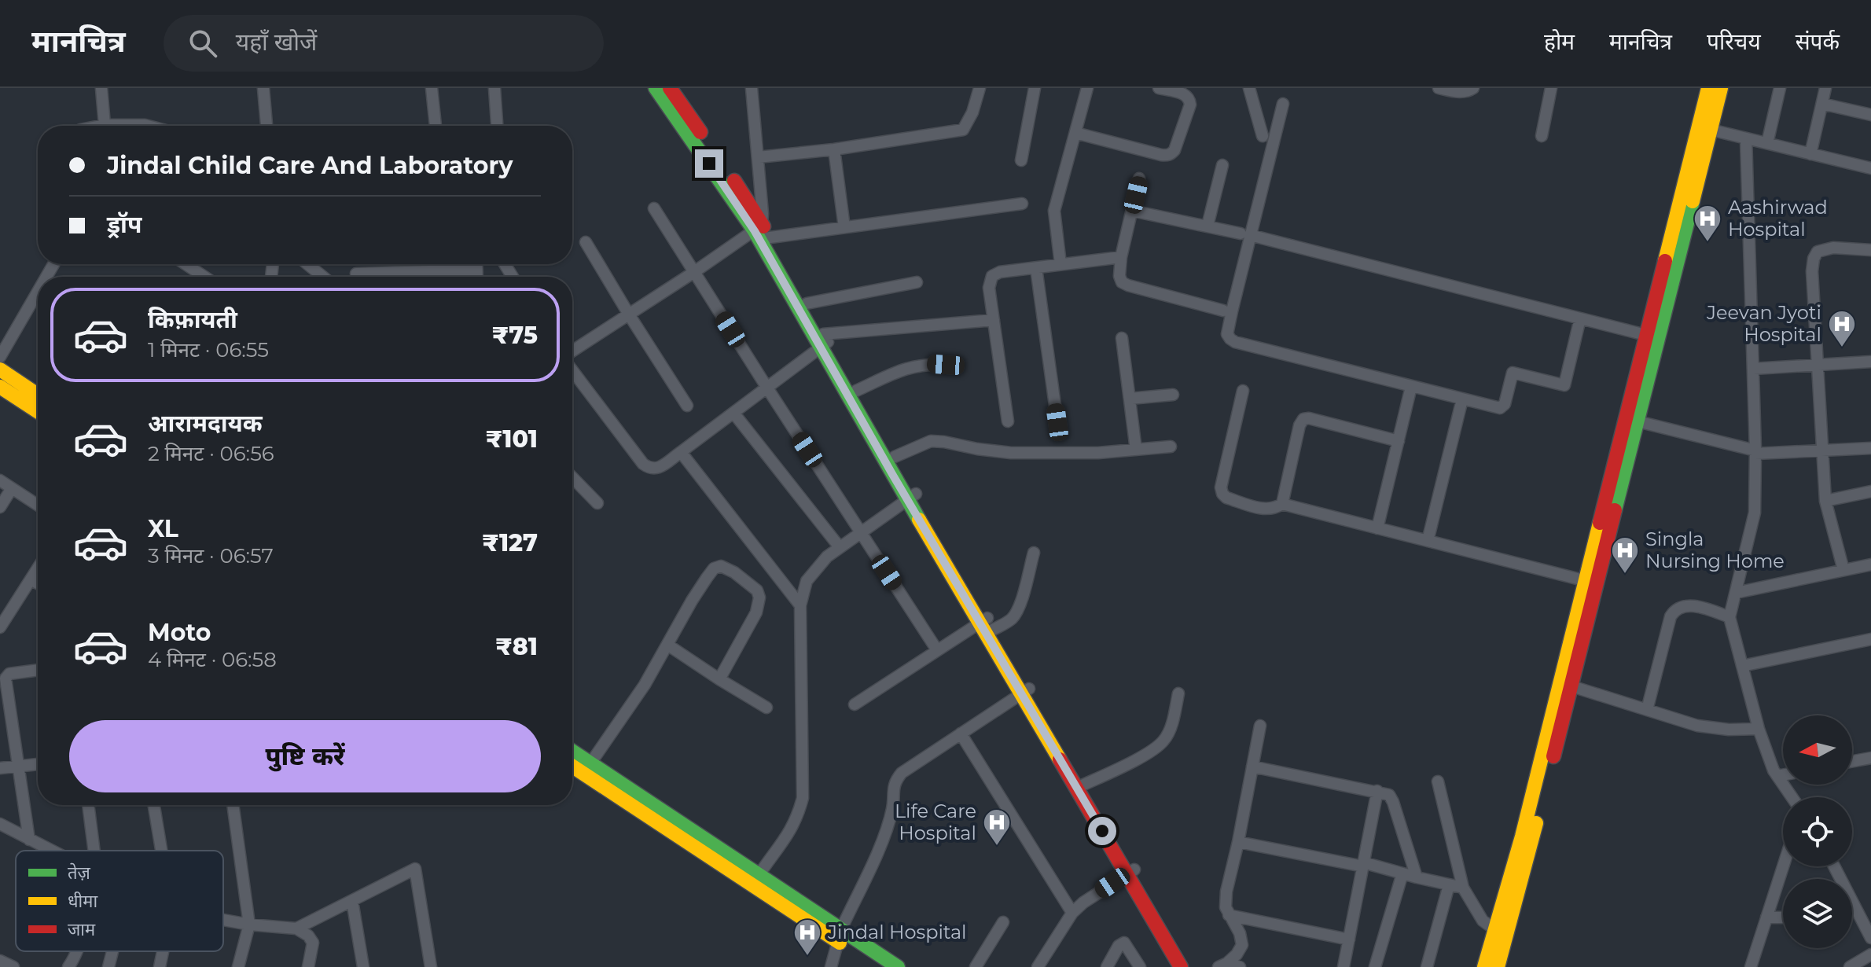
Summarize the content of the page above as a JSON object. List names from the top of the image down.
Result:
{
  "places": {
    "hospital": [
      "Aashirwad Hospital",
      "Jeevan Jyoti Hospital",
      "Singla Nursing Home",
      "Life Care Hospital",
      "Jindal Hospital"
    ]
  },
  "legend": ["तेज़", "धीमा", "जाम"],
  "north": "left",
  "page": {
    "header": "मानचित्र",
    "search": "यहाँ खोजें",
    "nav": [
      "होम",
      "मानचित्र",
      "परिचय",
      "संपर्क"
    ],
    "banner": ["Jindal Child Care And Laboratory", "ड्रॉप"],
    "list": [
      {
        "name": "किफ़ायती",
        "note": "1 मिनट · 06:55",
        "value": "₹75"
      },
      {
        "name": "आरामदायक",
        "note": "2 मिनट · 06:56",
        "value": "₹101"
      },
      {
        "name": "XL",
        "note": "3 मिनट · 06:57",
        "value": "₹127"
      },
      {
        "name": "Moto",
        "note": "4 मिनट · 06:58",
        "value": "₹81"
      }
    ],
    "buttons": "पुष्टि करें"
  }
}
